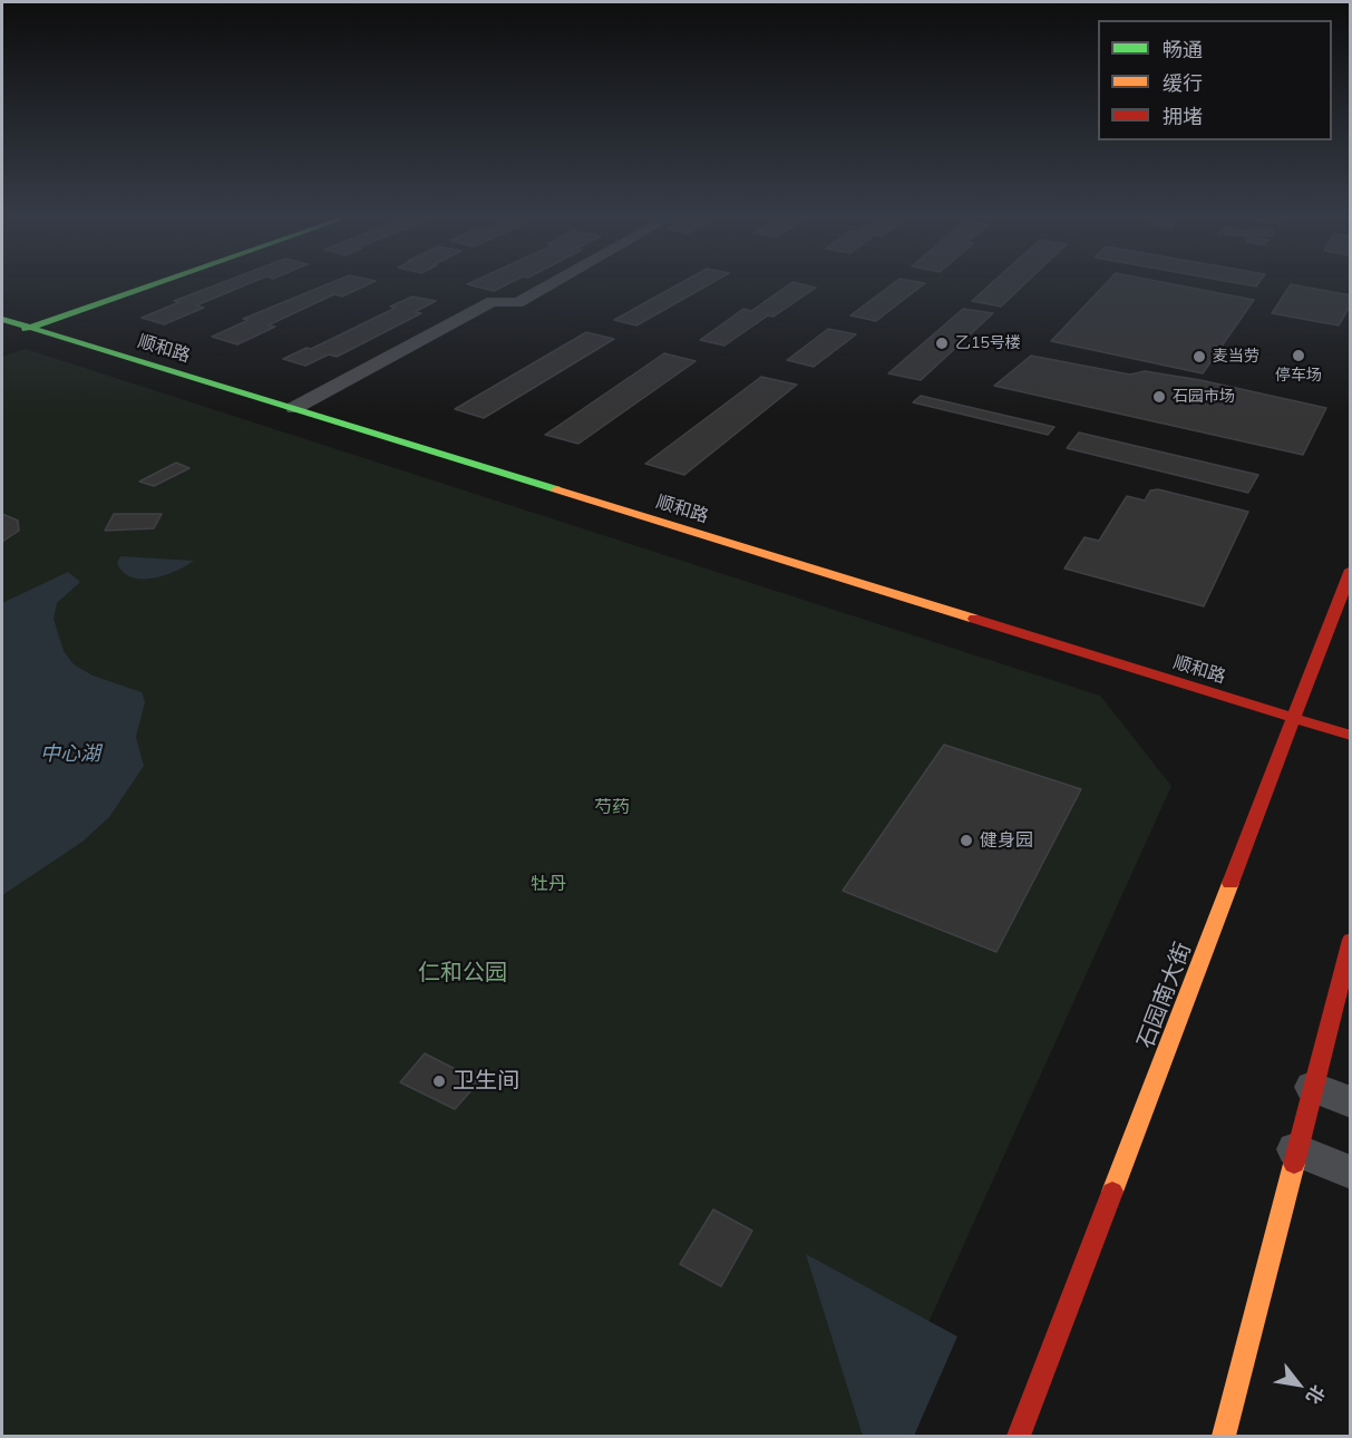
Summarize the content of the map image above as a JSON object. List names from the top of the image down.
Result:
{
  "streets": {
    "main road": ["顺和路", "石园南大街"]
  },
  "crossings": [
    ["顺和路", "石园南大街"]
  ],
  "water": ["中心湖"],
  "parks": ["芍药", "牡丹", "仁和公园"],
  "places": [
    "乙15号楼",
    "停车场",
    "麦当劳",
    "石园市场",
    "健身园",
    "卫生间"
  ],
  "legend": ["畅通", "缓行", "拥堵"],
  "north": "bottom right"
}
